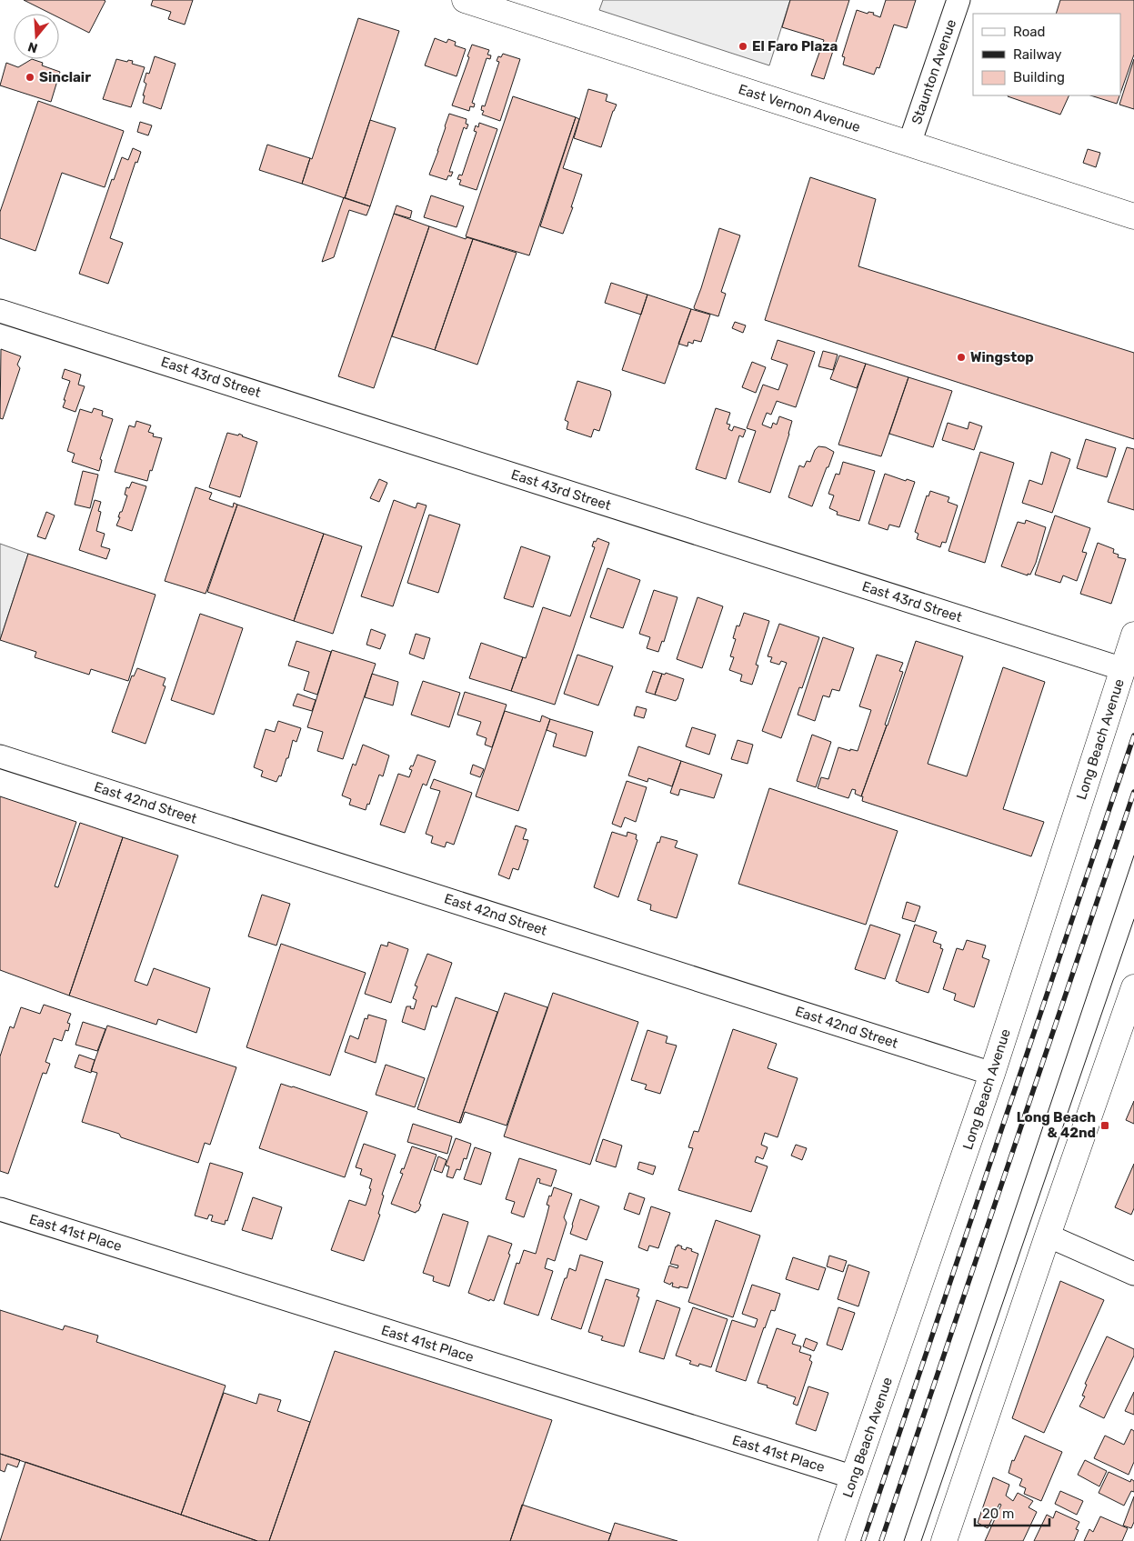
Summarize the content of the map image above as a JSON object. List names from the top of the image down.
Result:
{
  "streets": {
    "main road": ["East Vernon Avenue", "Long Beach Avenue"],
    "street": [
      "Staunton Avenue",
      "East 43rd Street",
      "East 42nd Street",
      "East 41st Place"
    ]
  },
  "crossings": [
    ["Staunton Avenue", "East Vernon Avenue"],
    ["East 43rd Street", "Long Beach Avenue"],
    ["Long Beach Avenue", "East 42nd Street"],
    ["Long Beach Avenue", "East 41st Place"]
  ],
  "places": {
    "other": ["El Faro Plaza", "Sinclair", "Wingstop"],
    "transit": ["Long Beach & 42nd"]
  },
  "legend": ["Road", "Railway", "Building"],
  "scale_bar": "20 m",
  "north": "bottom"
}
